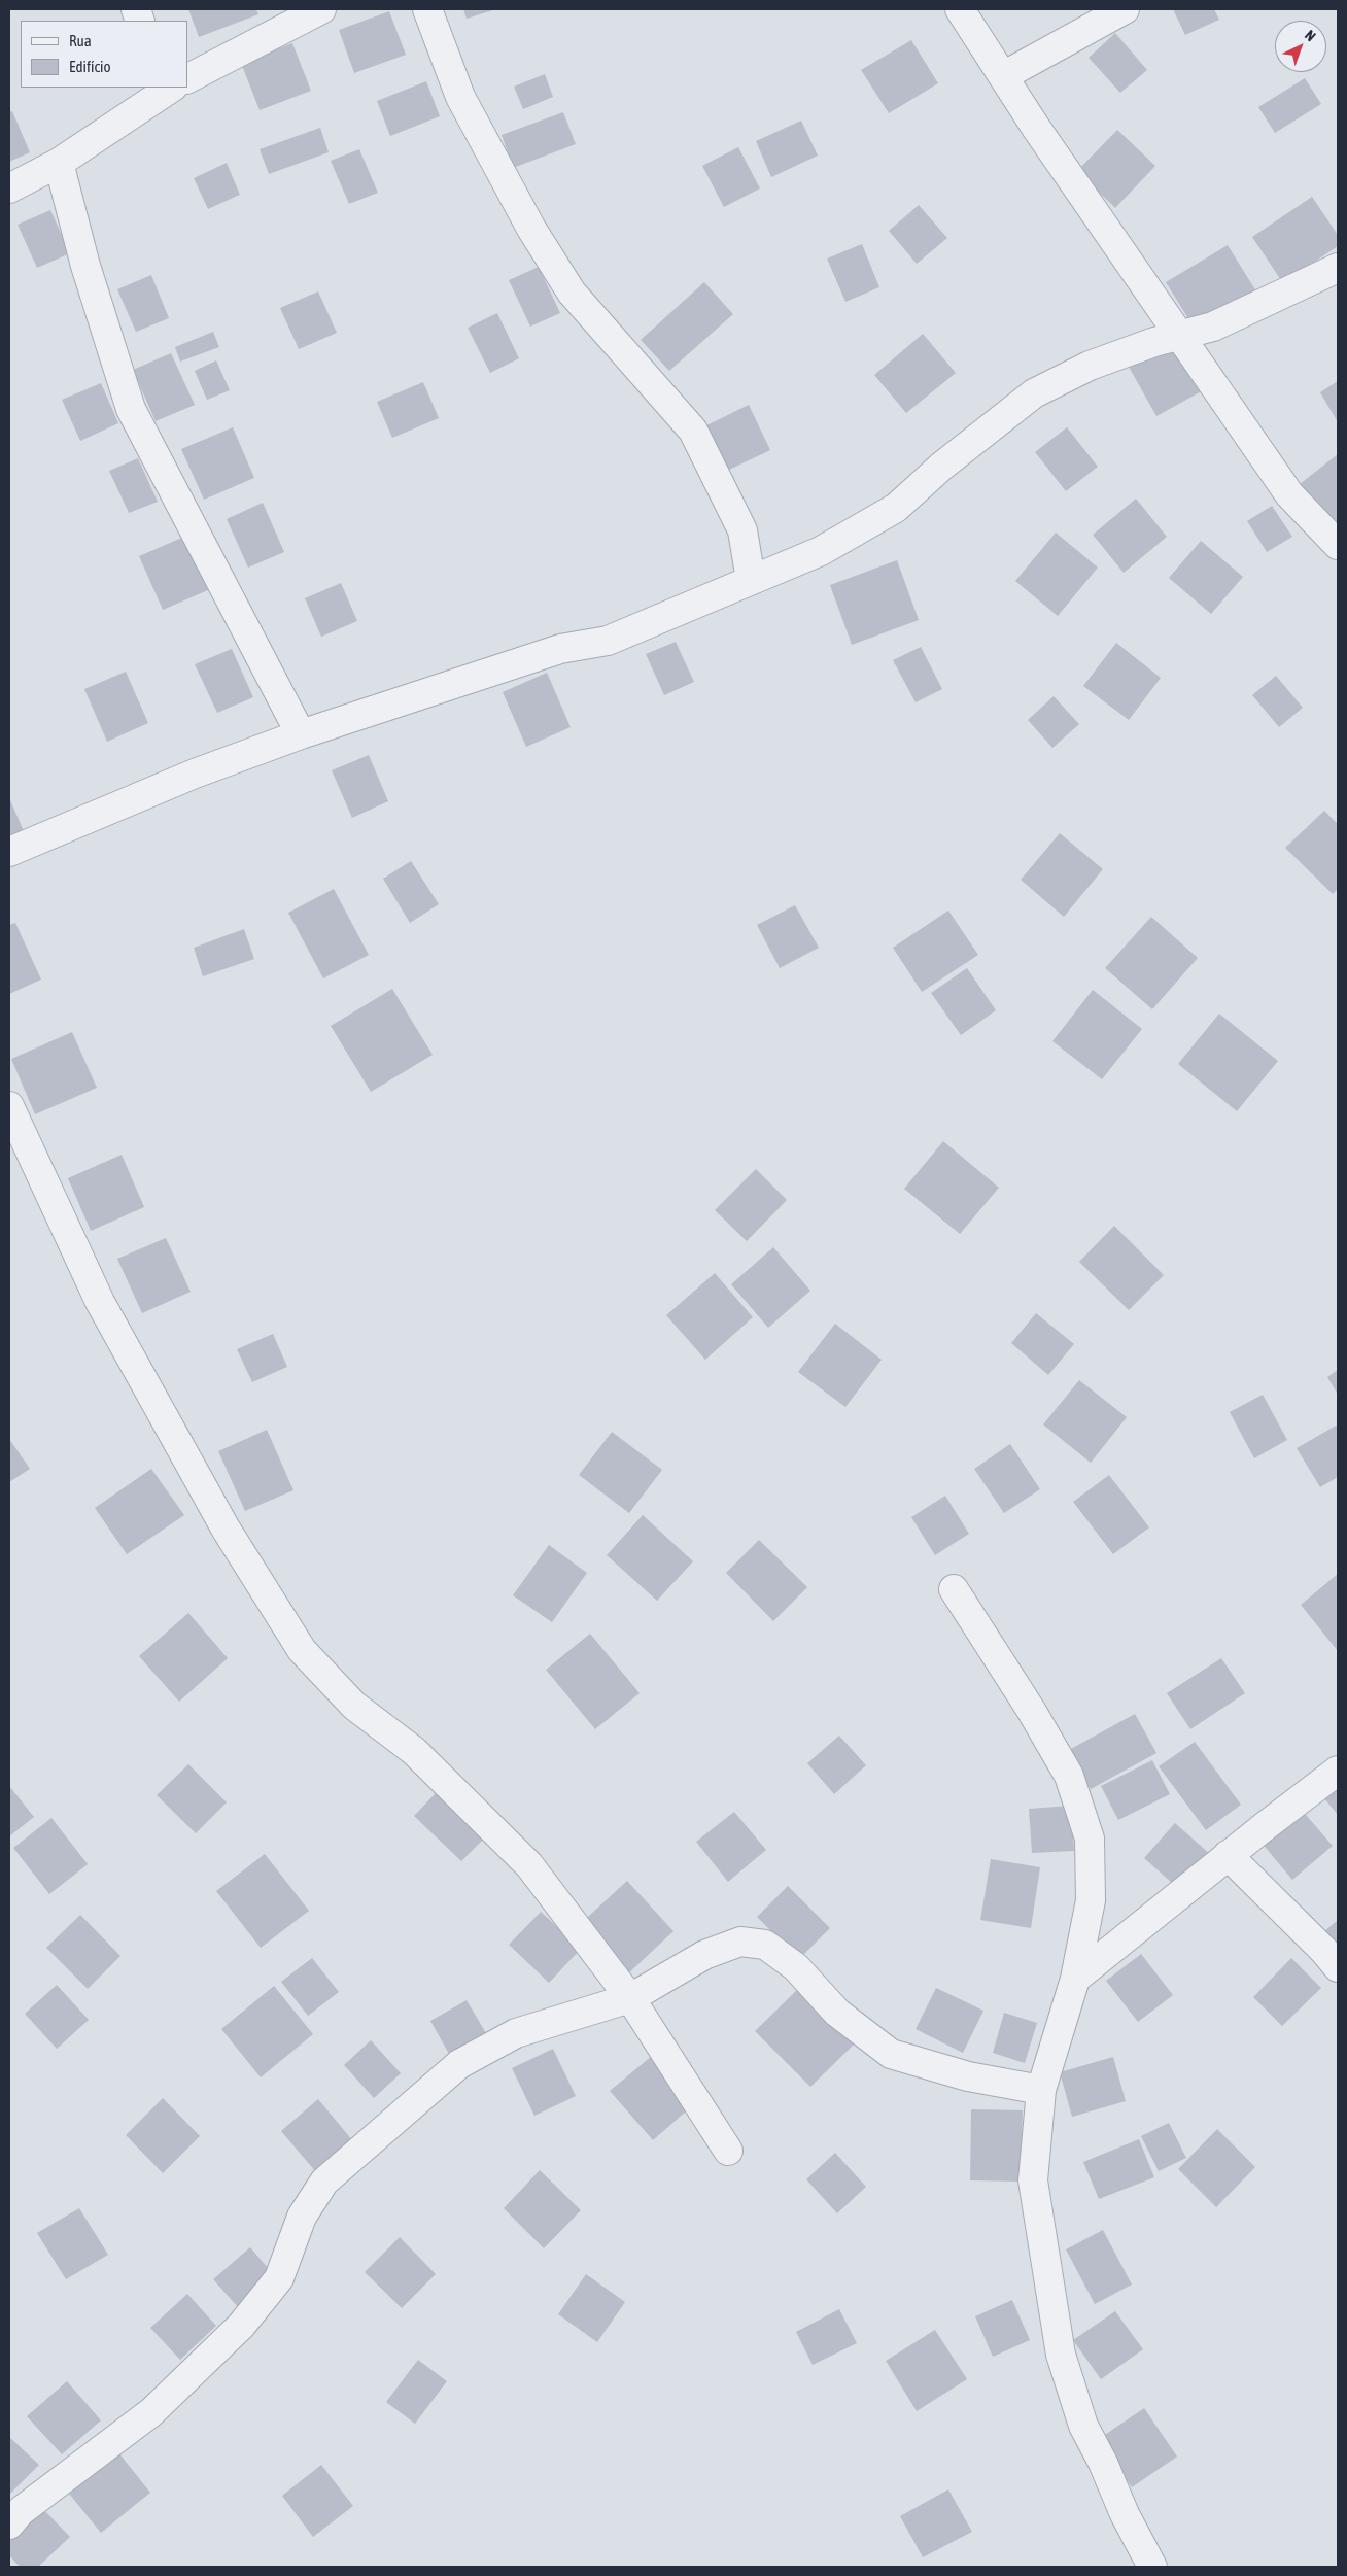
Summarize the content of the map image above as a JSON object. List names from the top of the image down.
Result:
{
  "legend": ["Rua", "Edifício"],
  "north": "top right"
}
